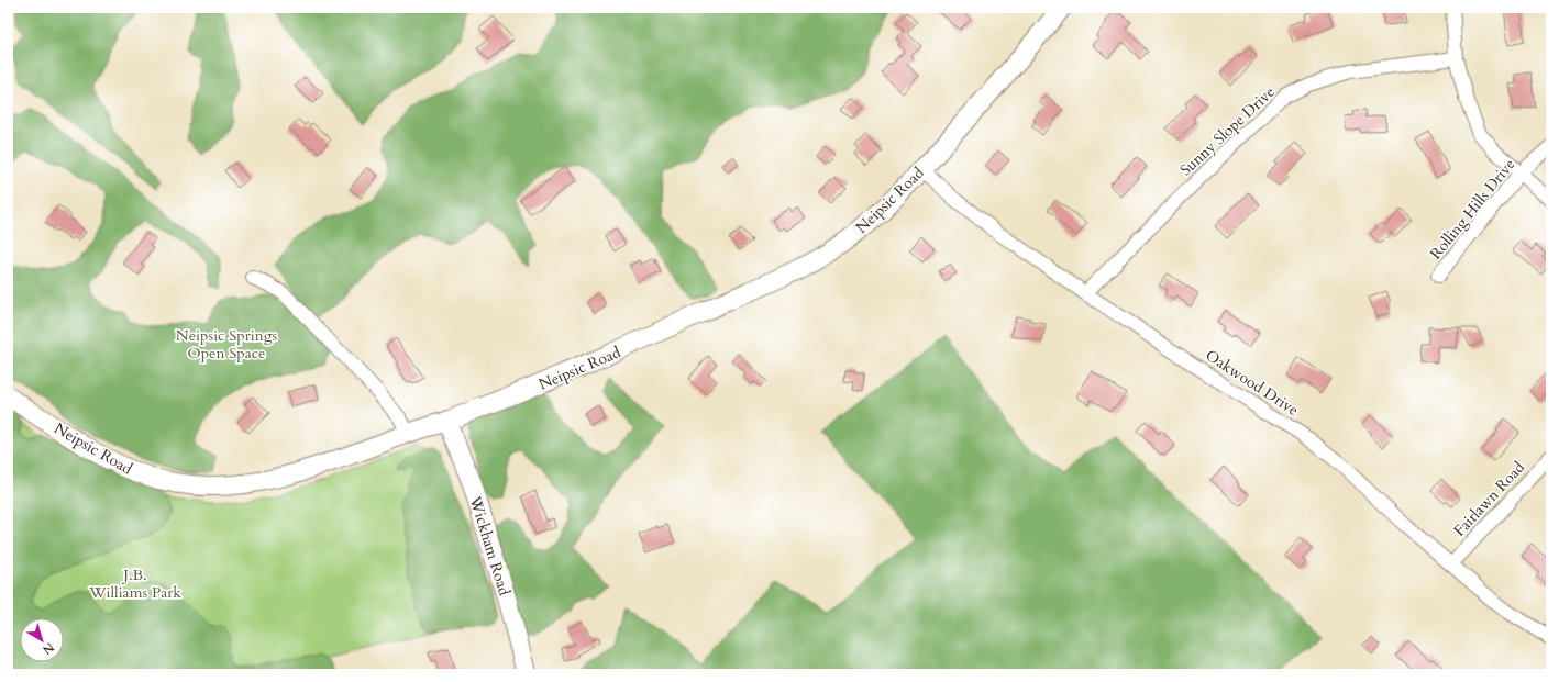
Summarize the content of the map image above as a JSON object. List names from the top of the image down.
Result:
{
  "streets": {
    "street": [
      "Sunny Slope Drive",
      "Neipsic Road",
      "Rolling Hills Drive",
      "Oakwood Drive",
      "Fairlawn Road",
      "Wickham Road"
    ]
  },
  "crossings": [
    ["Sunny Slope Drive", "Oakwood Drive"],
    ["Neipsic Road", "Oakwood Drive"],
    ["Neipsic Road", "Wickham Road"],
    ["Oakwood Drive", "Fairlawn Road"]
  ],
  "parks": ["Neipsic Springs Open Space", "J.B. Williams Park"],
  "north": "bottom right"
}
